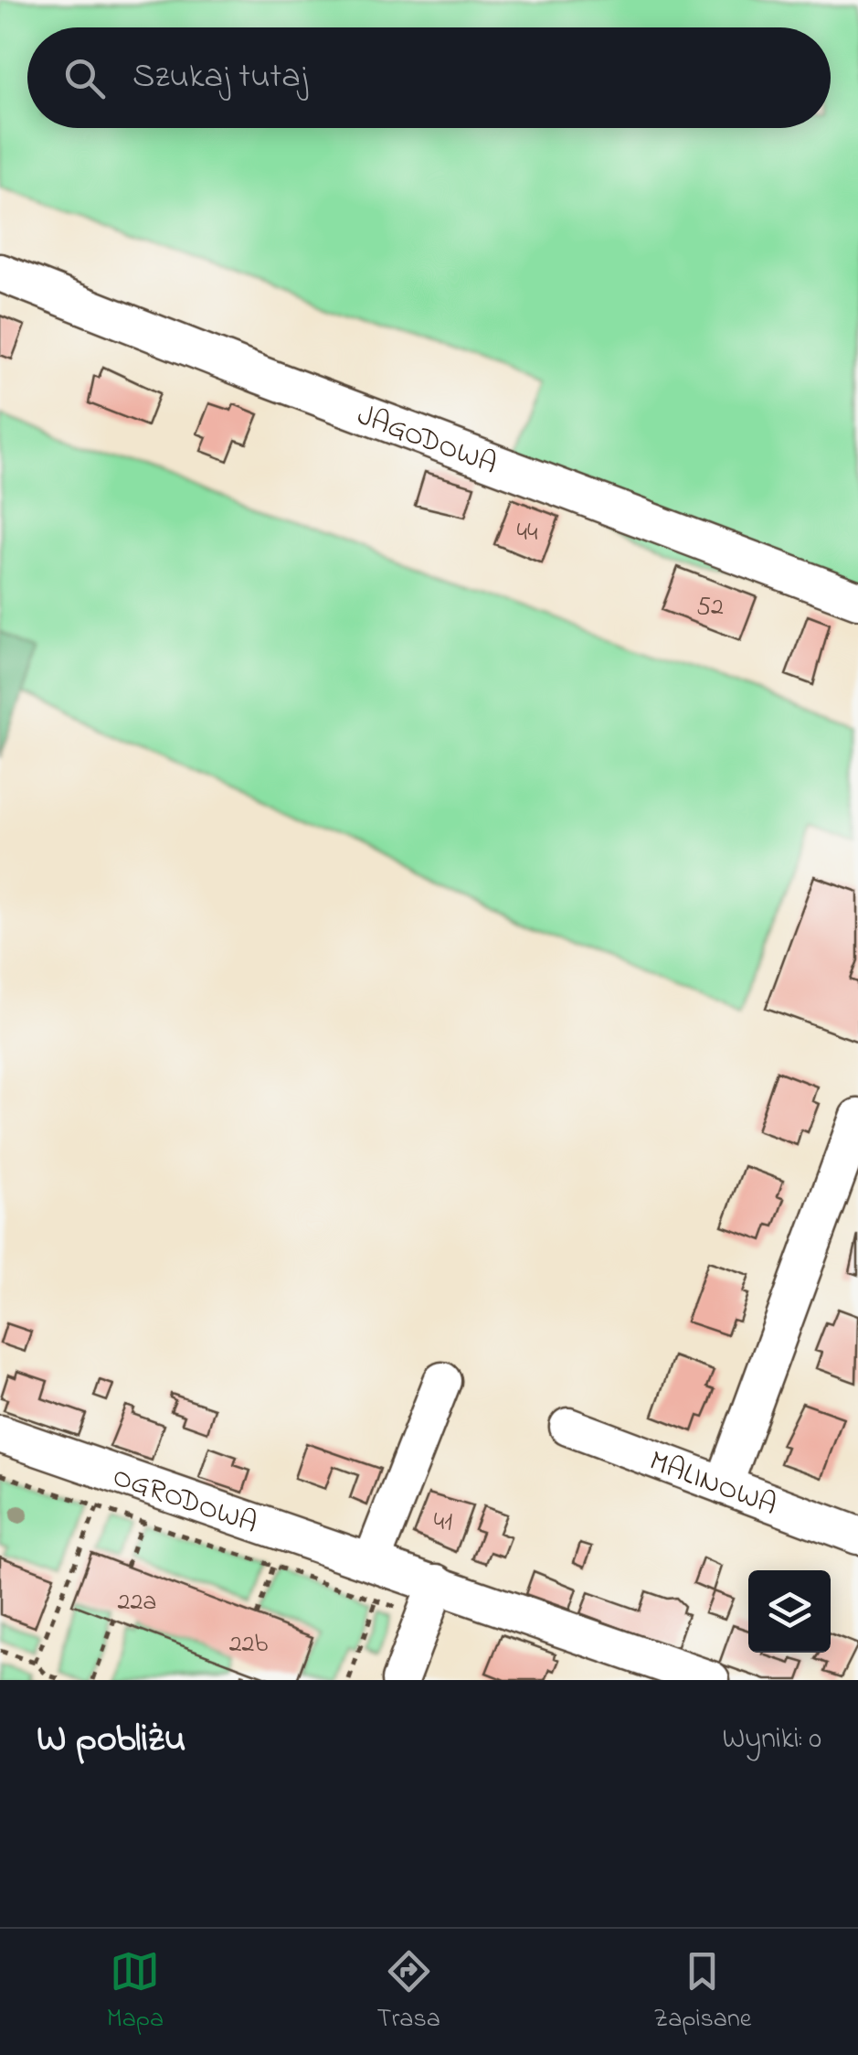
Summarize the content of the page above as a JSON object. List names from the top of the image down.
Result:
{
  "streets": {
    "street": ["JAGODOWA", "MALINOWA", "OGRODOWA"]
  },
  "house_numbers": [
    "44",
    "52",
    "41",
    "22a",
    "22b"
  ],
  "page": {
    "search": "Szukaj tutaj",
    "heading": ["W pobliżu", "Wyniki: 0"],
    "nav": ["Mapa", "Trasa", "Zapisane"]
  }
}
